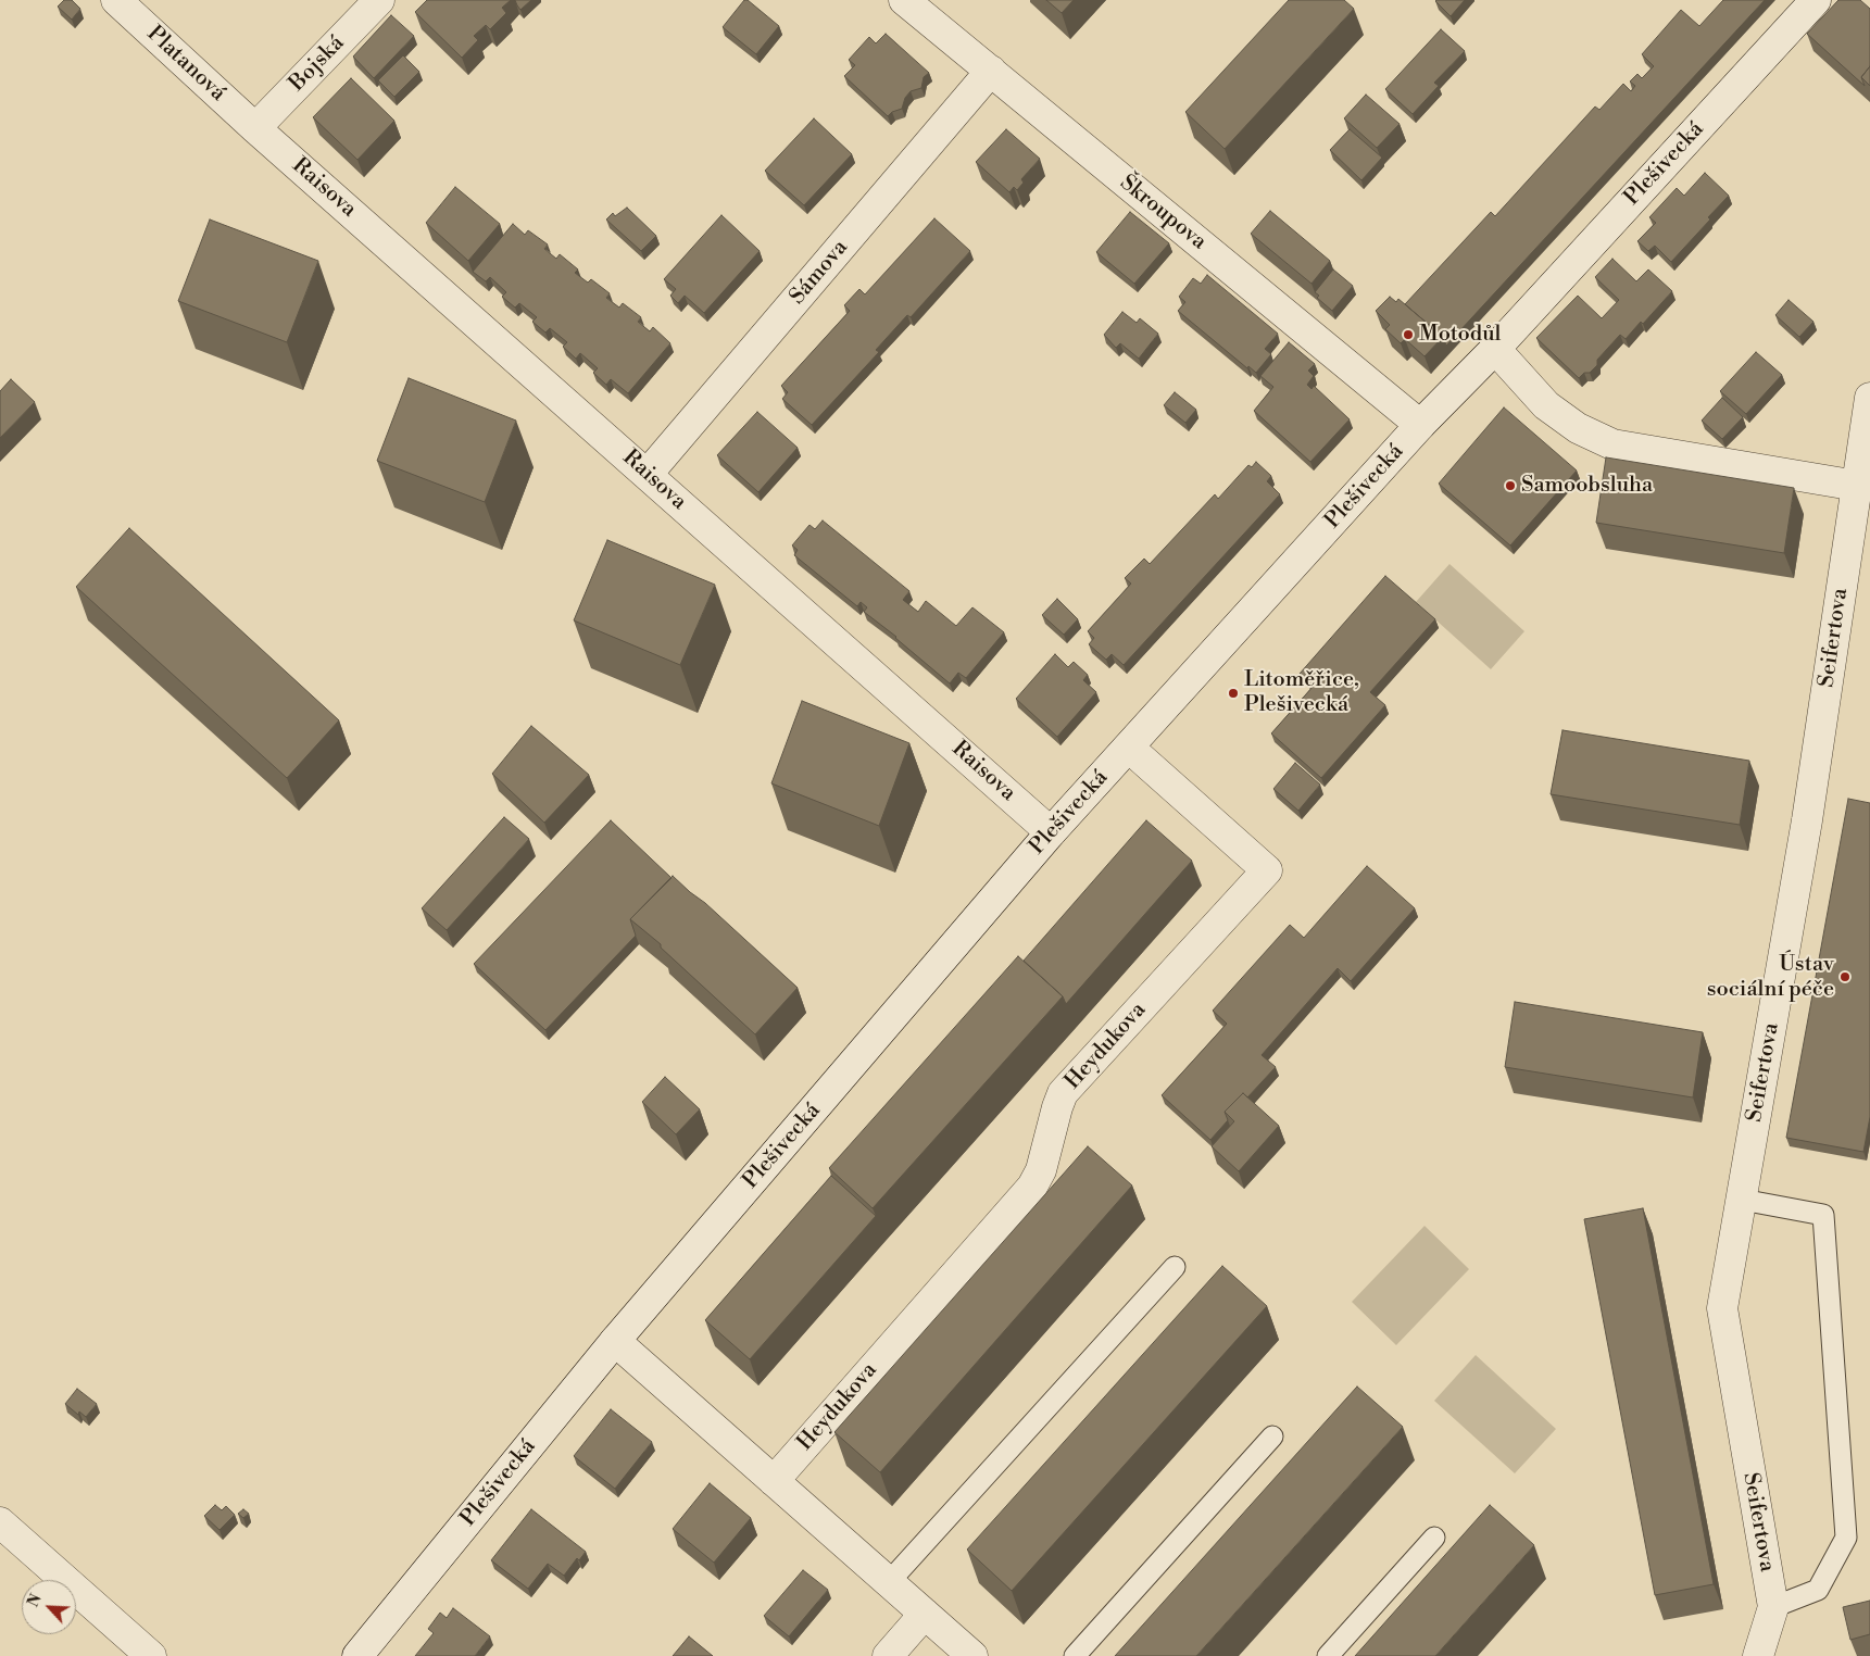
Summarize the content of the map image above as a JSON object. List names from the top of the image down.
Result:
{
  "streets": {
    "street": [
      "Platanová",
      "Bojská",
      "Plešivecká",
      "Raisova",
      "Škroupova",
      "Sámova",
      "Seifertova",
      "Heydukova"
    ]
  },
  "crossings": [
    ["Platanová", "Bojská"],
    ["Platanová", "Raisova"],
    ["Bojská", "Raisova"],
    ["Plešivecká", "Raisova"],
    ["Plešivecká", "Škroupova"],
    ["Plešivecká", "Heydukova"],
    ["Raisova", "Sámova"],
    ["Škroupova", "Sámova"]
  ],
  "places": [
    "Motodůl",
    "Samoobsluha",
    "Litoměřice, Plešivecká",
    "Ústav sociální péče"
  ],
  "north": "top left"
}
